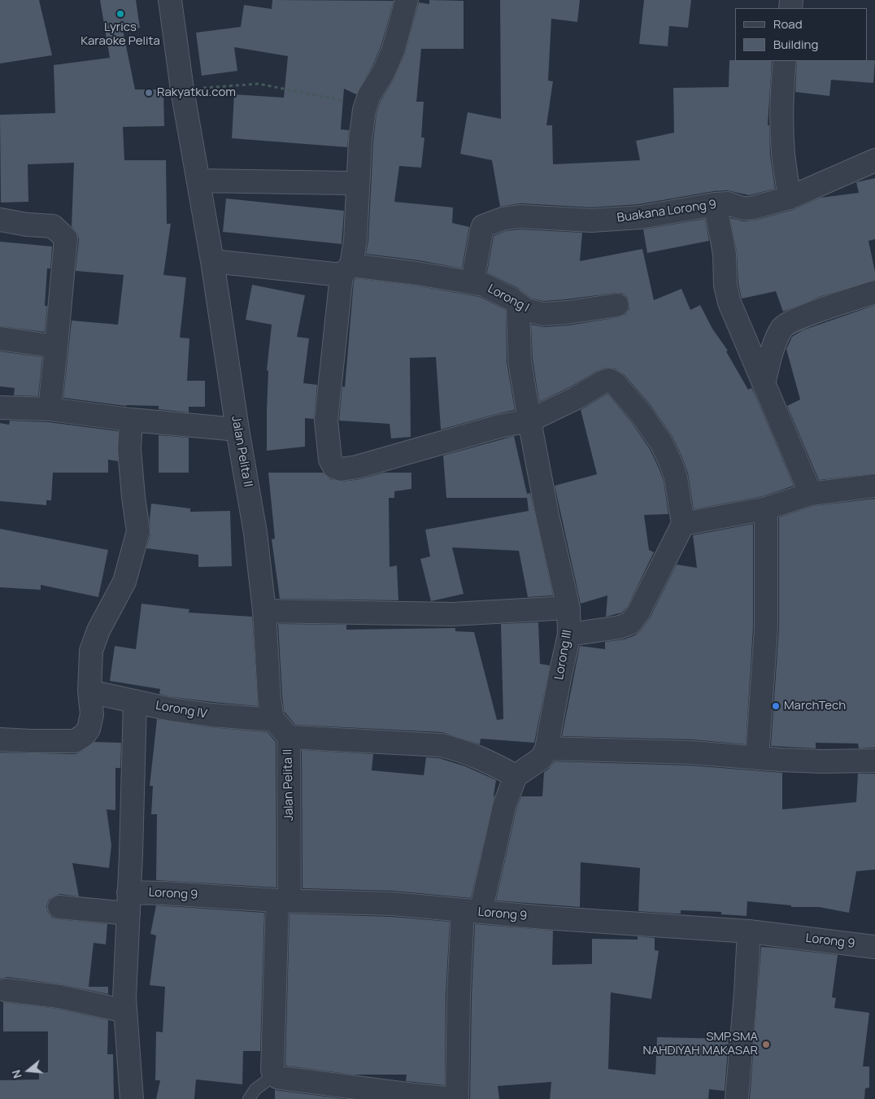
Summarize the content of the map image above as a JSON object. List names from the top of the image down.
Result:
{
  "streets": {
    "street": [
      "Buakana Lorong 9",
      "Lorong I",
      "Jalan Pelita II",
      "Lorong III",
      "Lorong IV",
      "Lorong 9"
    ]
  },
  "crossings": [
    ["Buakana Lorong 9", "Lorong I"],
    ["Lorong I", "Jalan Pelita II"],
    ["Lorong I", "Lorong III"],
    ["Jalan Pelita II", "Lorong IV"],
    ["Jalan Pelita II", "Lorong 9"]
  ],
  "places": [
    "Lyrics Karaoke Pelita",
    "Rakyatku.com",
    "MarchTech",
    "SMP,SMA NAHDIYAH MAKASAR"
  ],
  "legend": ["Road", "Building"],
  "north": "left"
}
